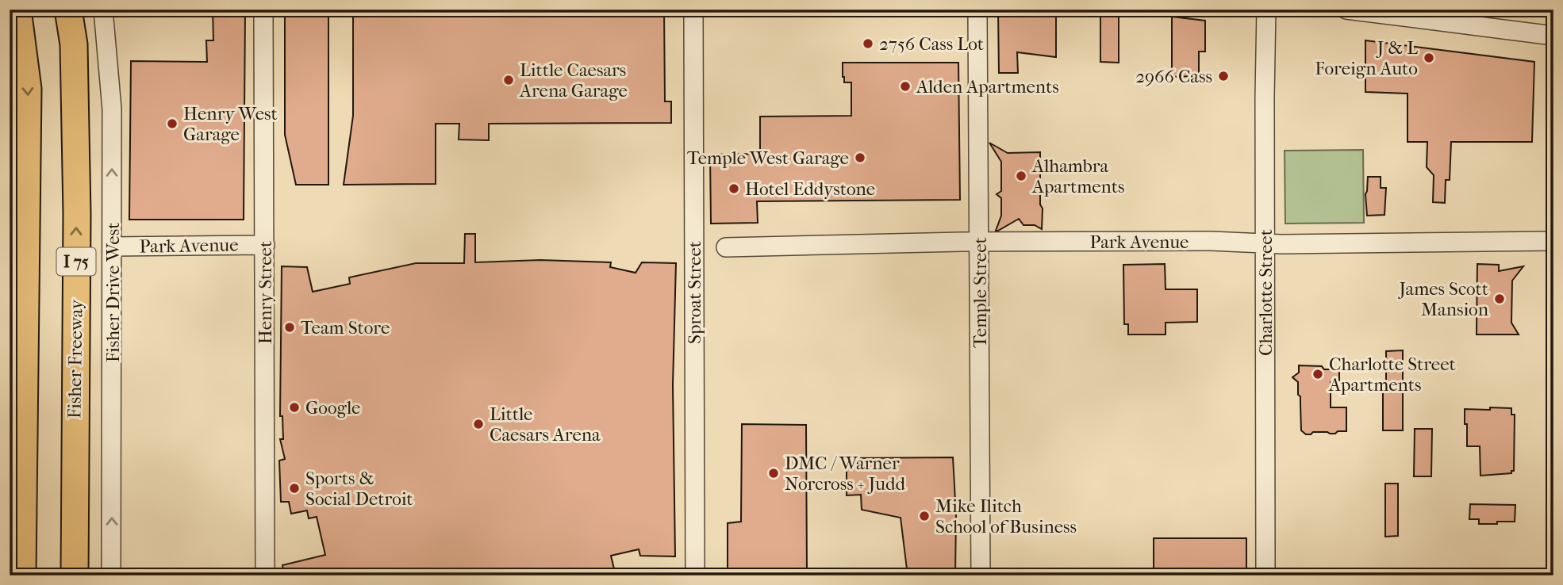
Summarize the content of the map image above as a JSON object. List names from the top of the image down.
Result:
{
  "streets": {
    "highway": ["I 75", "Fisher Freeway"],
    "street": [
      "Park Avenue",
      "Fisher Drive West",
      "Henry Street",
      "Sproat Street",
      "Temple Street",
      "Charlotte Street"
    ]
  },
  "crossings": [
    ["Park Avenue", "Fisher Drive West"],
    ["Park Avenue", "Henry Street"],
    ["Park Avenue", "Temple Street"],
    ["Park Avenue", "Charlotte Street"]
  ],
  "one_way": ["Fisher Drive West"],
  "places": [
    "2756 Cass Lot",
    "J & L Foreign Auto",
    "2966 Cass",
    "Little Caesars Arena Garage",
    "Alden Apartments",
    "Henry West Garage",
    "Temple West Garage",
    "Alhambra Apartments",
    "Hotel Eddystone",
    "James Scott Mansion",
    "Team Store",
    "Charlotte Street Apartments",
    "Google",
    "Little Caesars Arena",
    "DMC / Warner Norcross + Judd",
    "Sports & Social Detroit",
    "Mike Ilitch School of Business"
  ]
}
